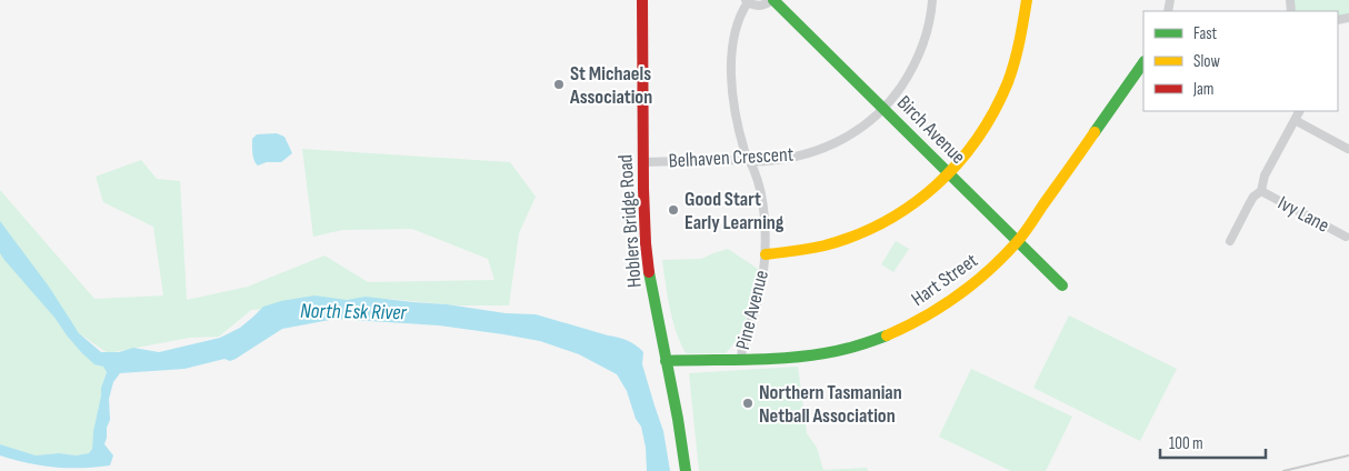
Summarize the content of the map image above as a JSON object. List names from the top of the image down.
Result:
{
  "streets": {
    "main road": ["Birch Avenue", "Hoblers Bridge Road", "Hart Street"],
    "street": ["Belhaven Crescent", "Ivy Lane", "Pine Avenue"]
  },
  "crossings": [
    ["Birch Avenue", "Belhaven Crescent"],
    ["Birch Avenue", "Hart Street"],
    ["Belhaven Crescent", "Hoblers Bridge Road"],
    ["Belhaven Crescent", "Pine Avenue"],
    ["Hoblers Bridge Road", "Hart Street"],
    ["Hart Street", "Pine Avenue"]
  ],
  "water": ["North Esk River"],
  "places": ["St Michaels Association", "Good Start Early Learning", "Northern Tasmanian Netball Association"],
  "legend": ["Fast", "Slow", "Jam"],
  "scale_bar": "100 m"
}
